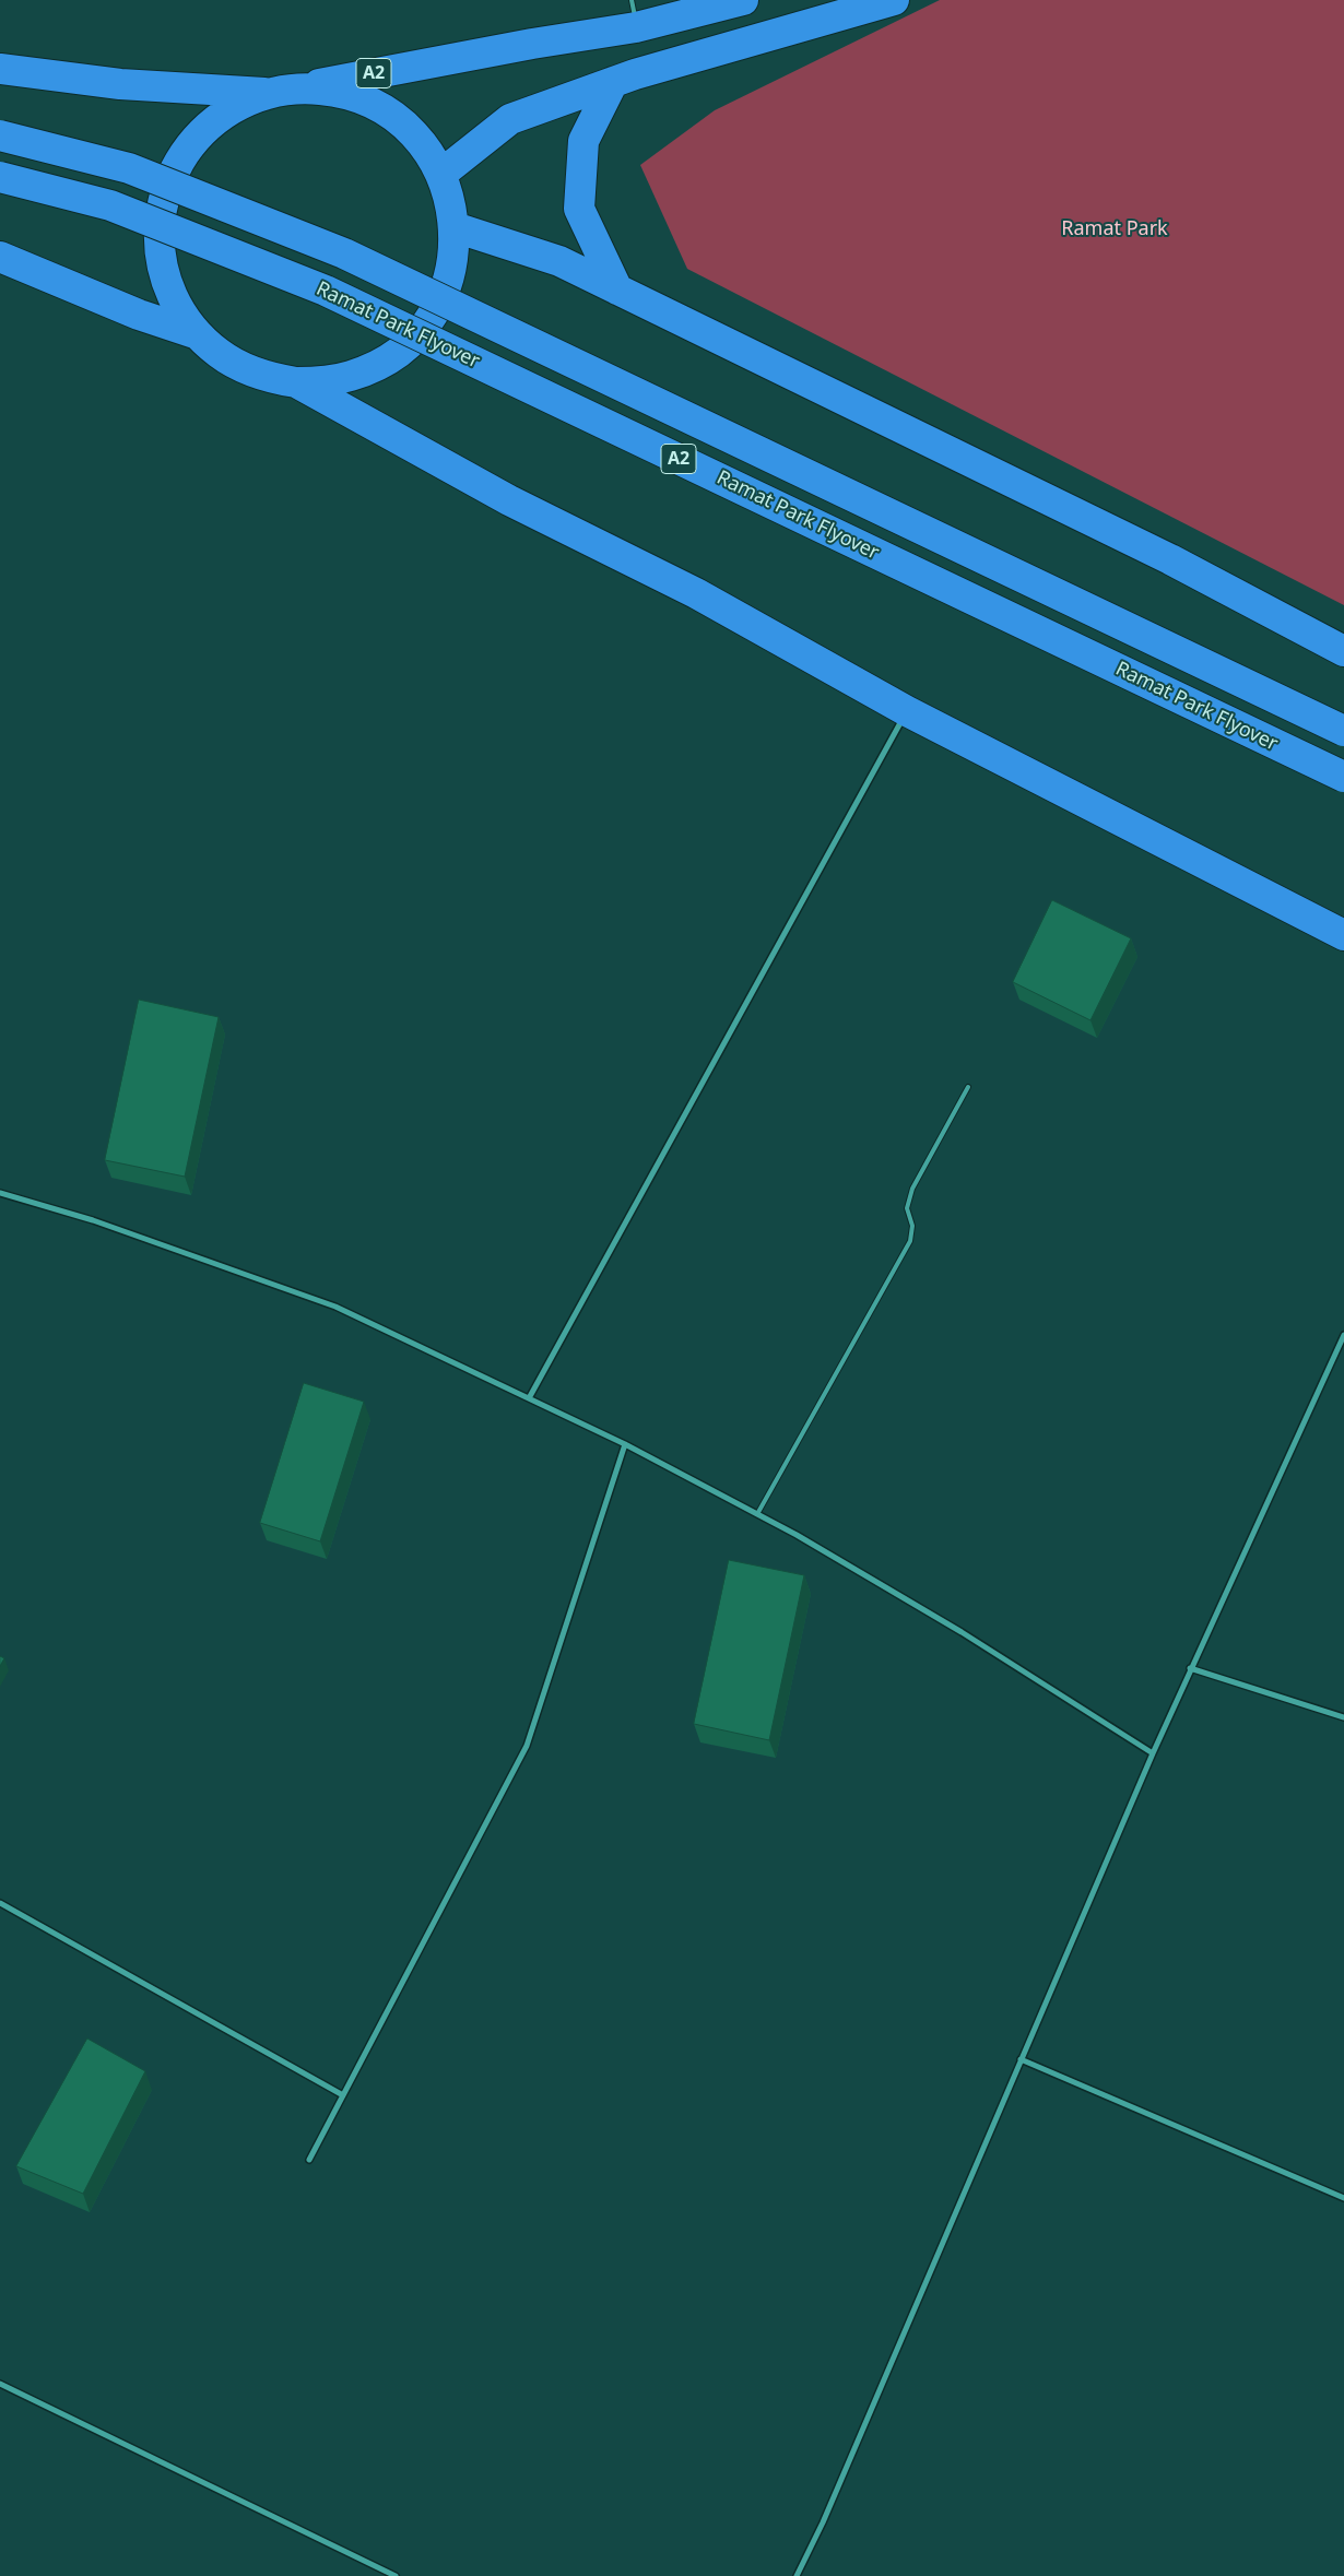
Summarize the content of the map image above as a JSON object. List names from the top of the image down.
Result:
{
  "streets": {
    "highway": ["A2", "Ramat Park Flyover"]
  },
  "parks": ["Ramat Park"]
}
